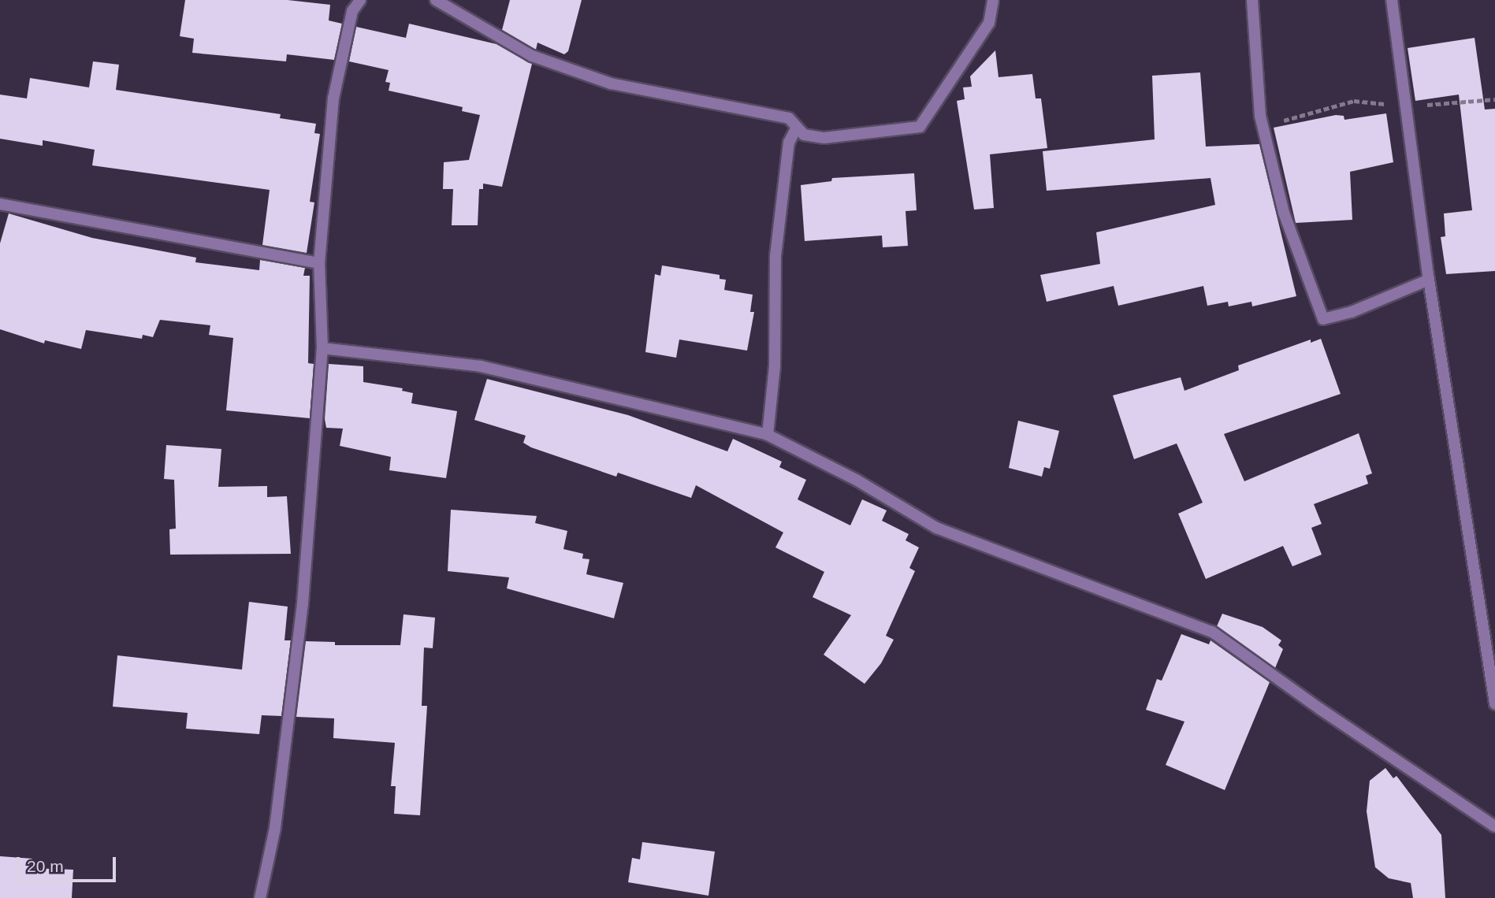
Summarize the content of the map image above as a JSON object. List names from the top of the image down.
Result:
{
  "scale_bar": "20 m"
}
